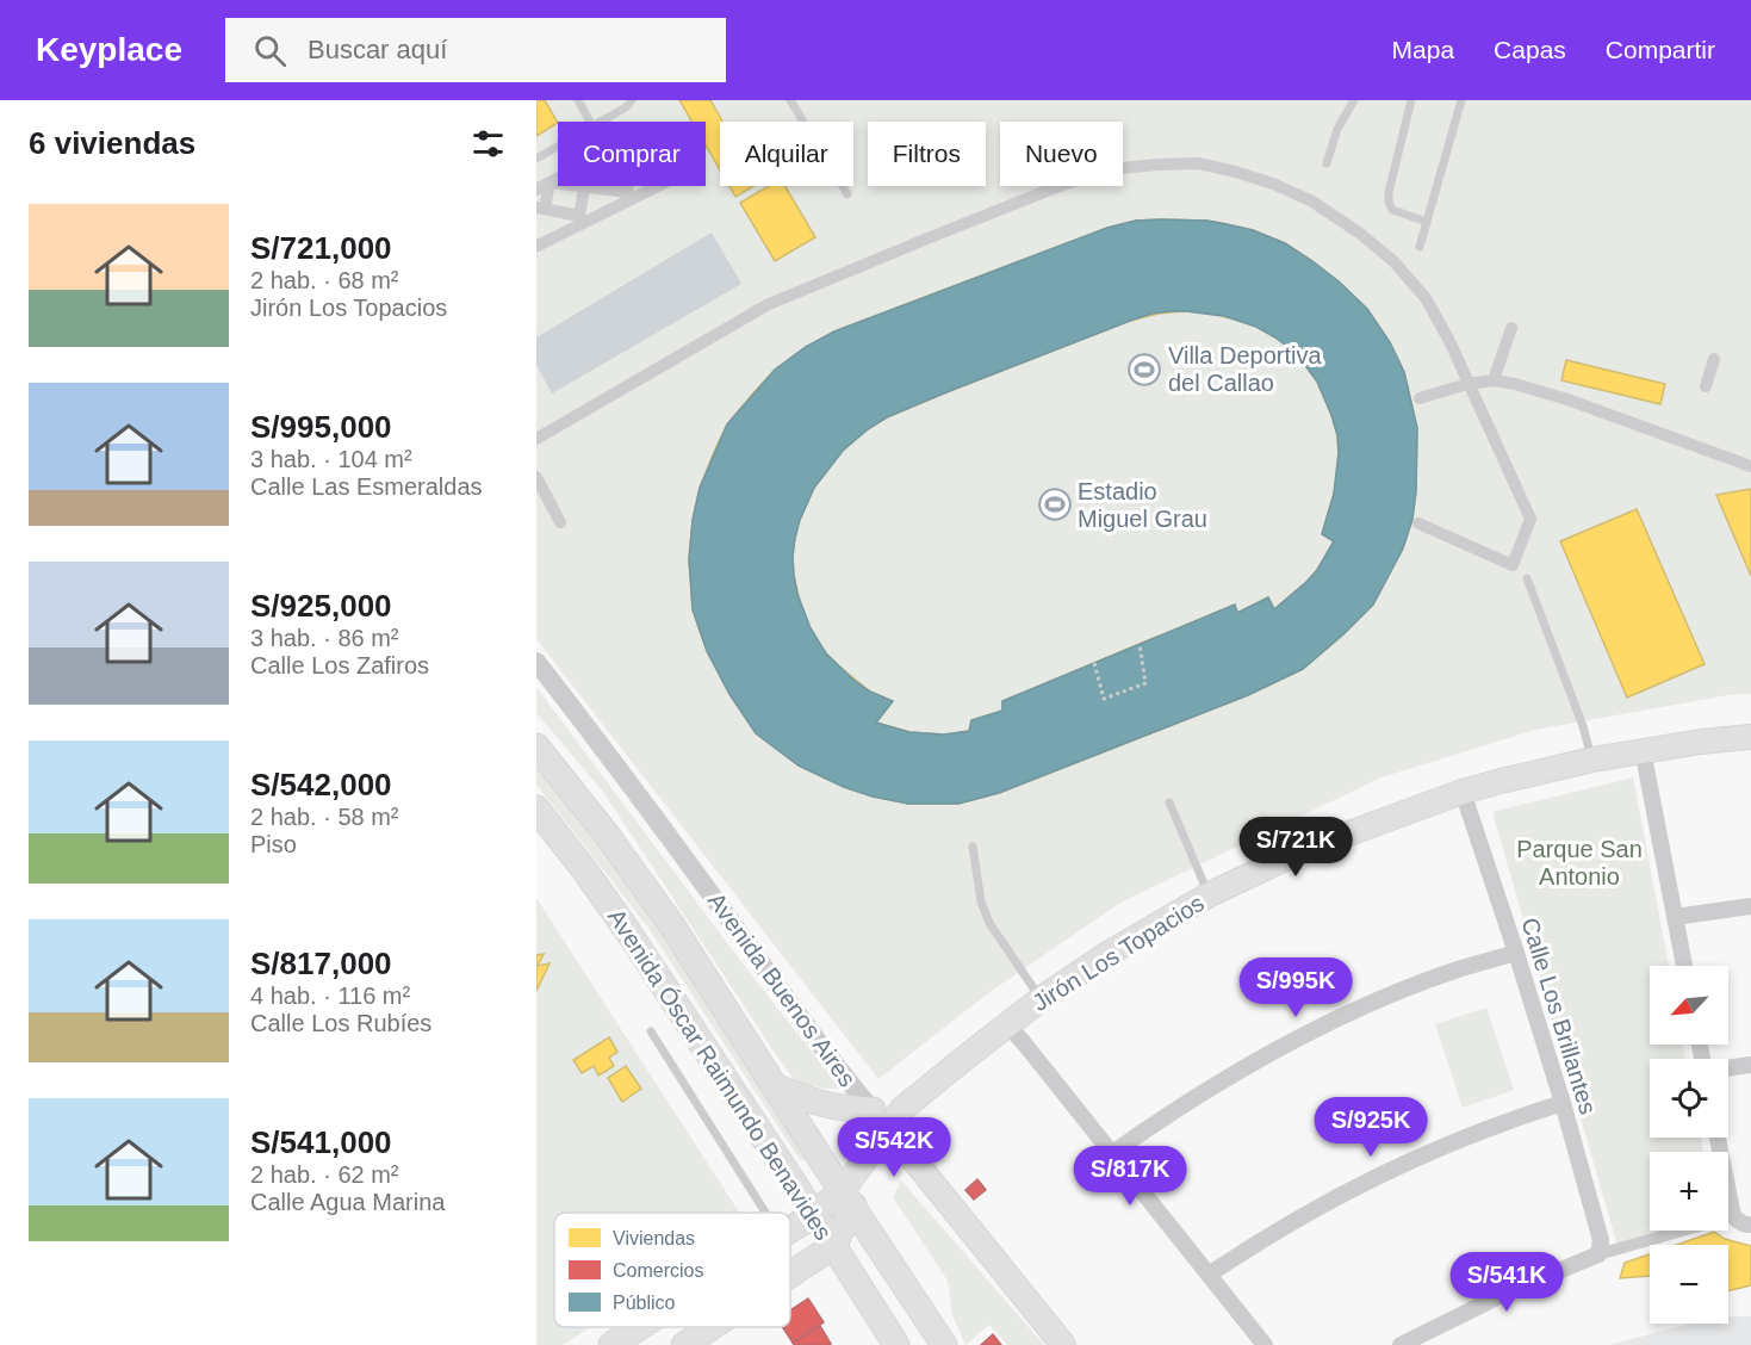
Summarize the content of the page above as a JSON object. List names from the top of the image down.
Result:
{
  "streets": {
    "main road": ["Jirón Los Topacios", "Avenida Buenos Aires", "Avenida Óscar Raimundo Benavides"],
    "street": ["Calle Los Brillantes"]
  },
  "crossings": [
    ["Jirón Los Topacios", "Avenida Buenos Aires"],
    ["Jirón Los Topacios", "Calle Los Brillantes"],
    ["Jirón Los Topacios", "Avenida Óscar Raimundo Benavides"]
  ],
  "parks": ["Parque San Antonio"],
  "places": {
    "sports": ["Villa Deportiva del Callao", "Estadio Miguel Grau"]
  },
  "legend": ["Viviendas", "Comercios", "Público"],
  "north": "bottom left",
  "page": {
    "header": "Keyplace",
    "search": "Buscar aquí",
    "nav": ["Mapa", "Capas", "Compartir"],
    "heading": "6 viviendas",
    "chip": [
      "Comprar",
      "Alquilar",
      "Filtros",
      "Nuevo"
    ],
    "list": [
      {
        "name": "S/721,000",
        "note": "2 hab. · 68 m² · Jirón Los Topacios"
      },
      {
        "name": "S/995,000",
        "note": "3 hab. · 104 m² · Calle Las Esmeraldas"
      },
      {
        "name": "S/925,000",
        "note": "3 hab. · 86 m² · Calle Los Zafiros"
      },
      {
        "name": "S/542,000",
        "note": "2 hab. · 58 m² · Piso"
      },
      {
        "name": "S/817,000",
        "note": "4 hab. · 116 m² · Calle Los Rubíes"
      },
      {
        "name": "S/541,000",
        "note": "2 hab. · 62 m² · Calle Agua Marina"
      }
    ],
    "price": [
      "S/721K",
      "S/995K",
      "S/925K",
      "S/542K",
      "S/817K",
      "S/541K"
    ],
    "map_buttons": ["+", "−"]
  }
}
